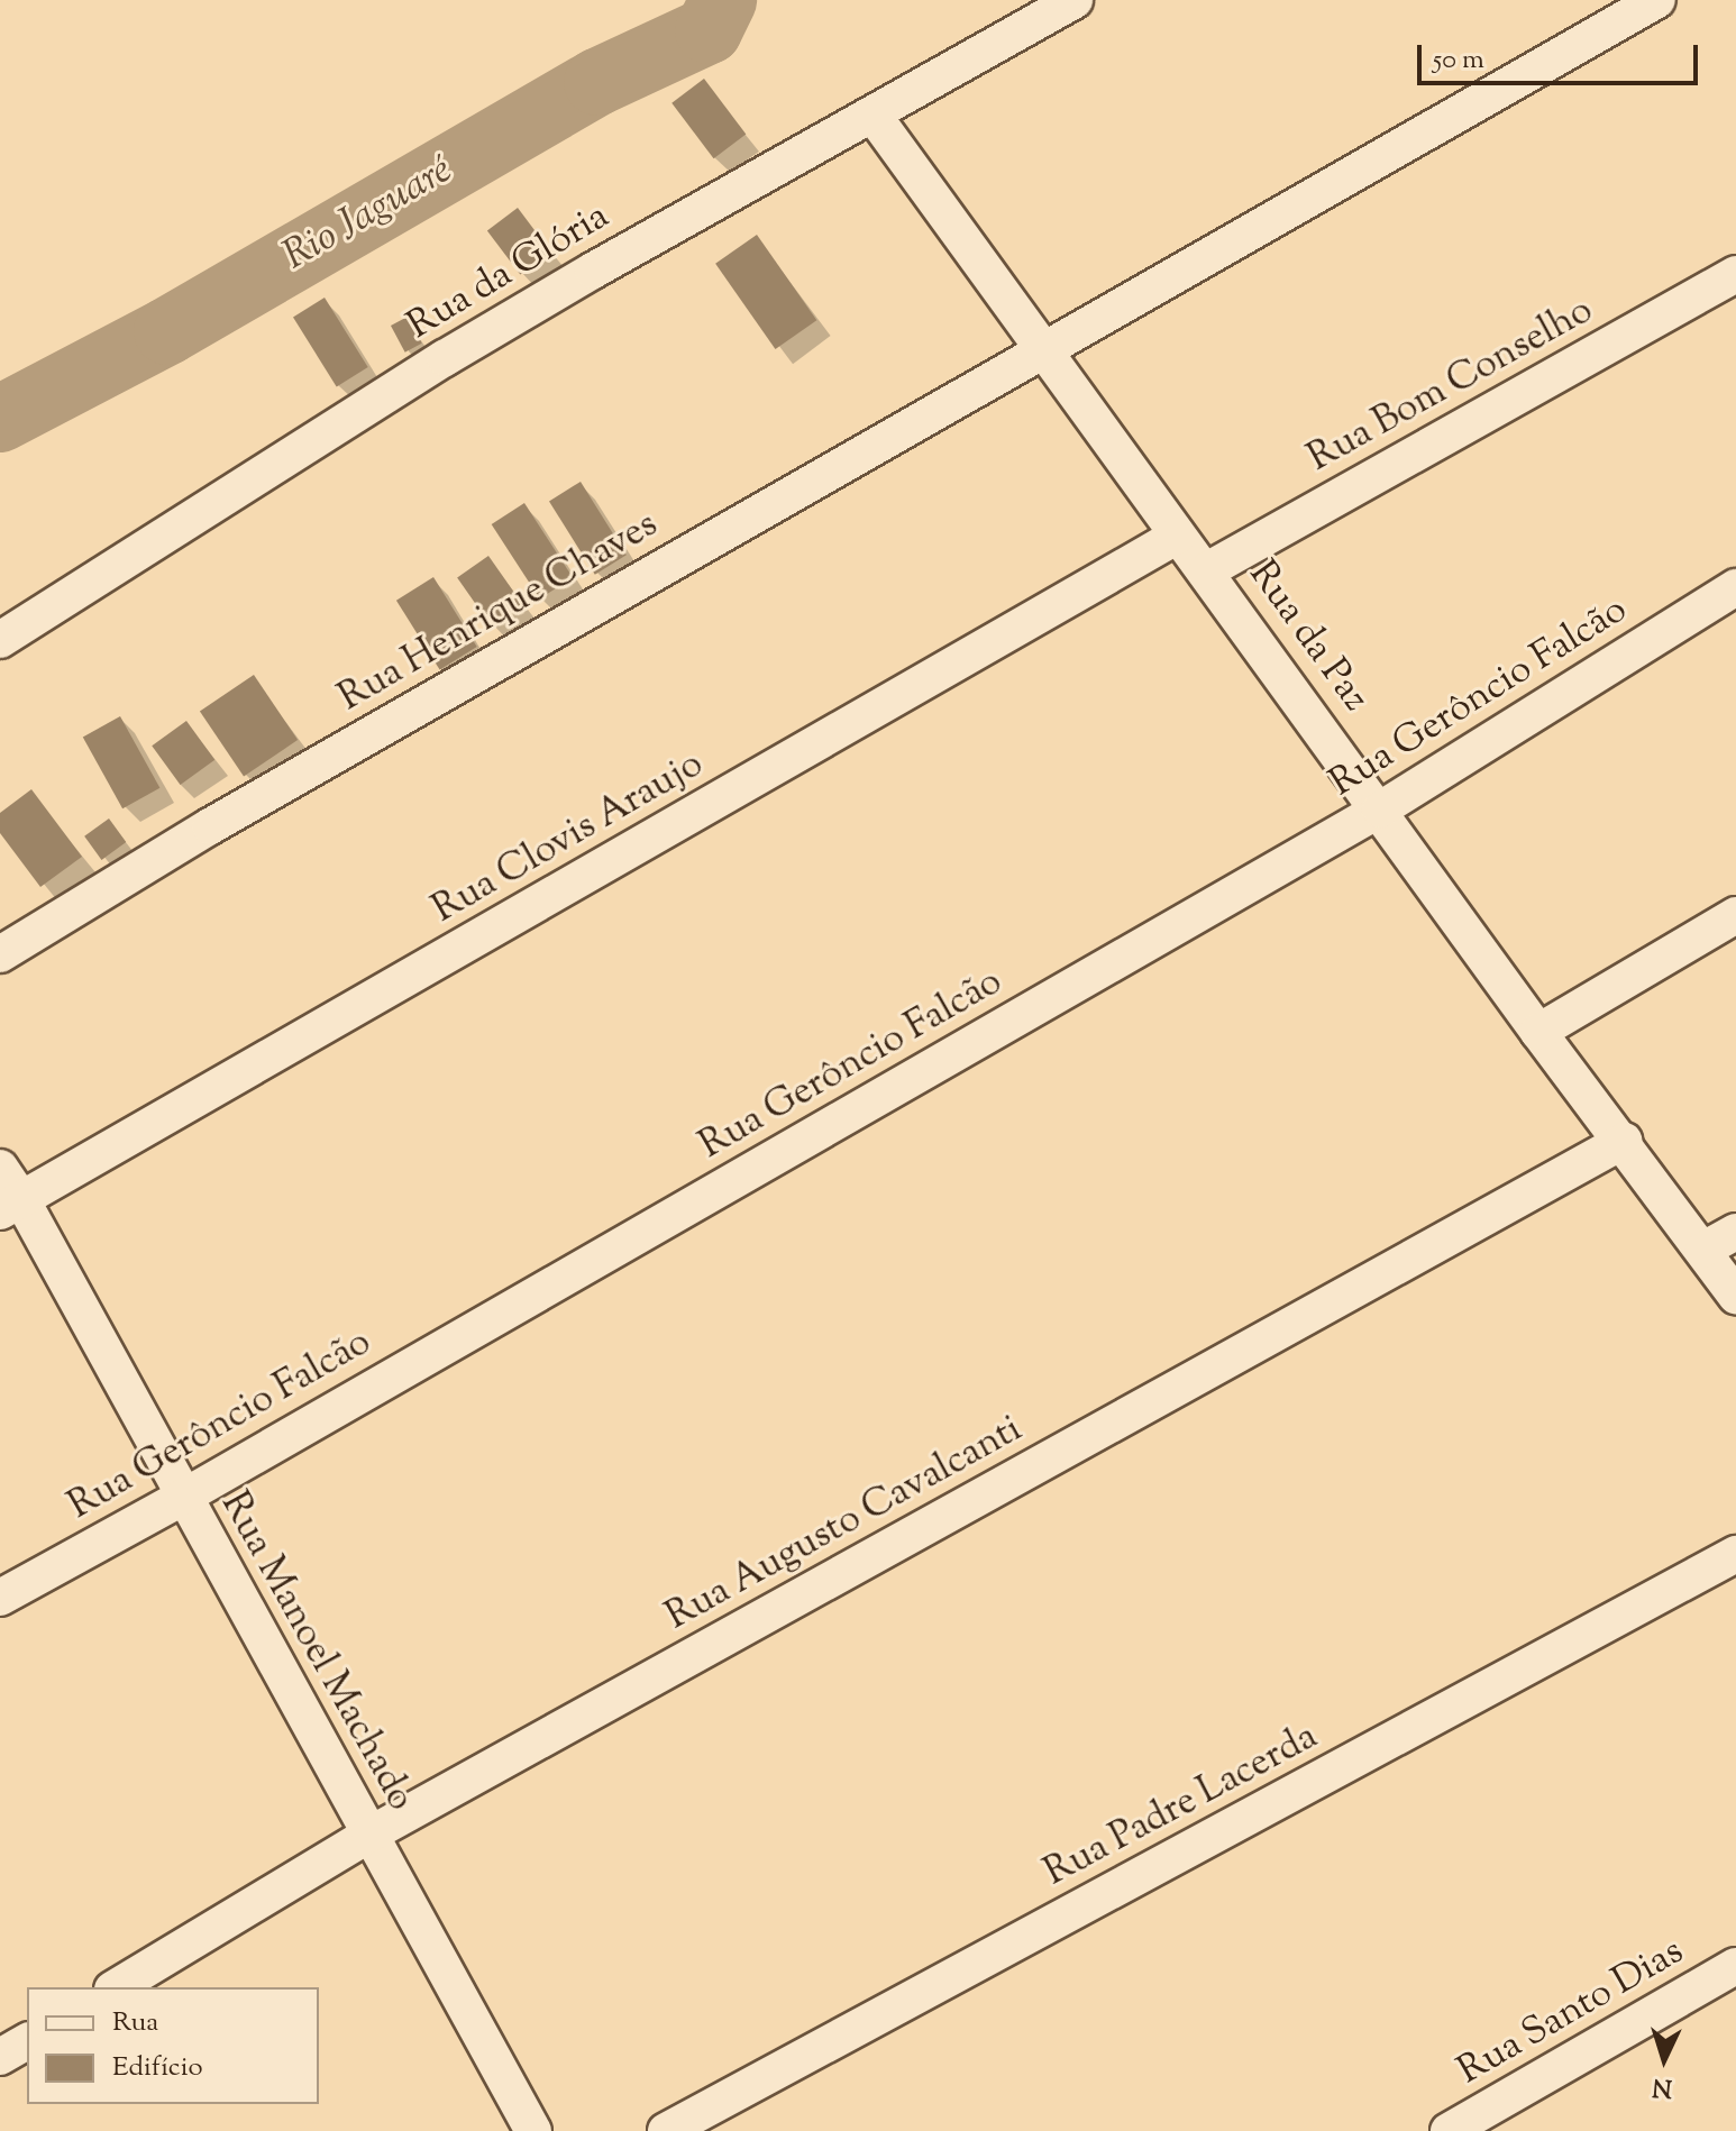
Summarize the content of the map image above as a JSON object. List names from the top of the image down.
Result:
{
  "streets": {
    "street": [
      "Rua da Glória",
      "Rua Bom Conselho",
      "Rua Henrique Chaves",
      "Rua da Paz",
      "Rua Gerôncio Falcão",
      "Rua Clovis Araujo",
      "Rua Augusto Cavalcanti",
      "Rua Manoel Machado",
      "Rua Padre Lacerda",
      "Rua Santo Dias"
    ]
  },
  "crossings": [
    ["Rua da Glória", "Rua da Paz"],
    ["Rua Bom Conselho", "Rua da Paz"],
    ["Rua Henrique Chaves", "Rua da Paz"],
    ["Rua da Paz", "Rua Gerôncio Falcão"],
    ["Rua da Paz", "Rua Clovis Araujo"],
    ["Rua da Paz", "Rua Augusto Cavalcanti"],
    ["Rua Gerôncio Falcão", "Rua Manoel Machado"],
    ["Rua Clovis Araujo", "Rua Manoel Machado"],
    ["Rua Augusto Cavalcanti", "Rua Manoel Machado"]
  ],
  "water": ["Rio Jaguaré"],
  "legend": ["Rua", "Edifício"],
  "scale_bar": "50 m",
  "north": "bottom"
}
